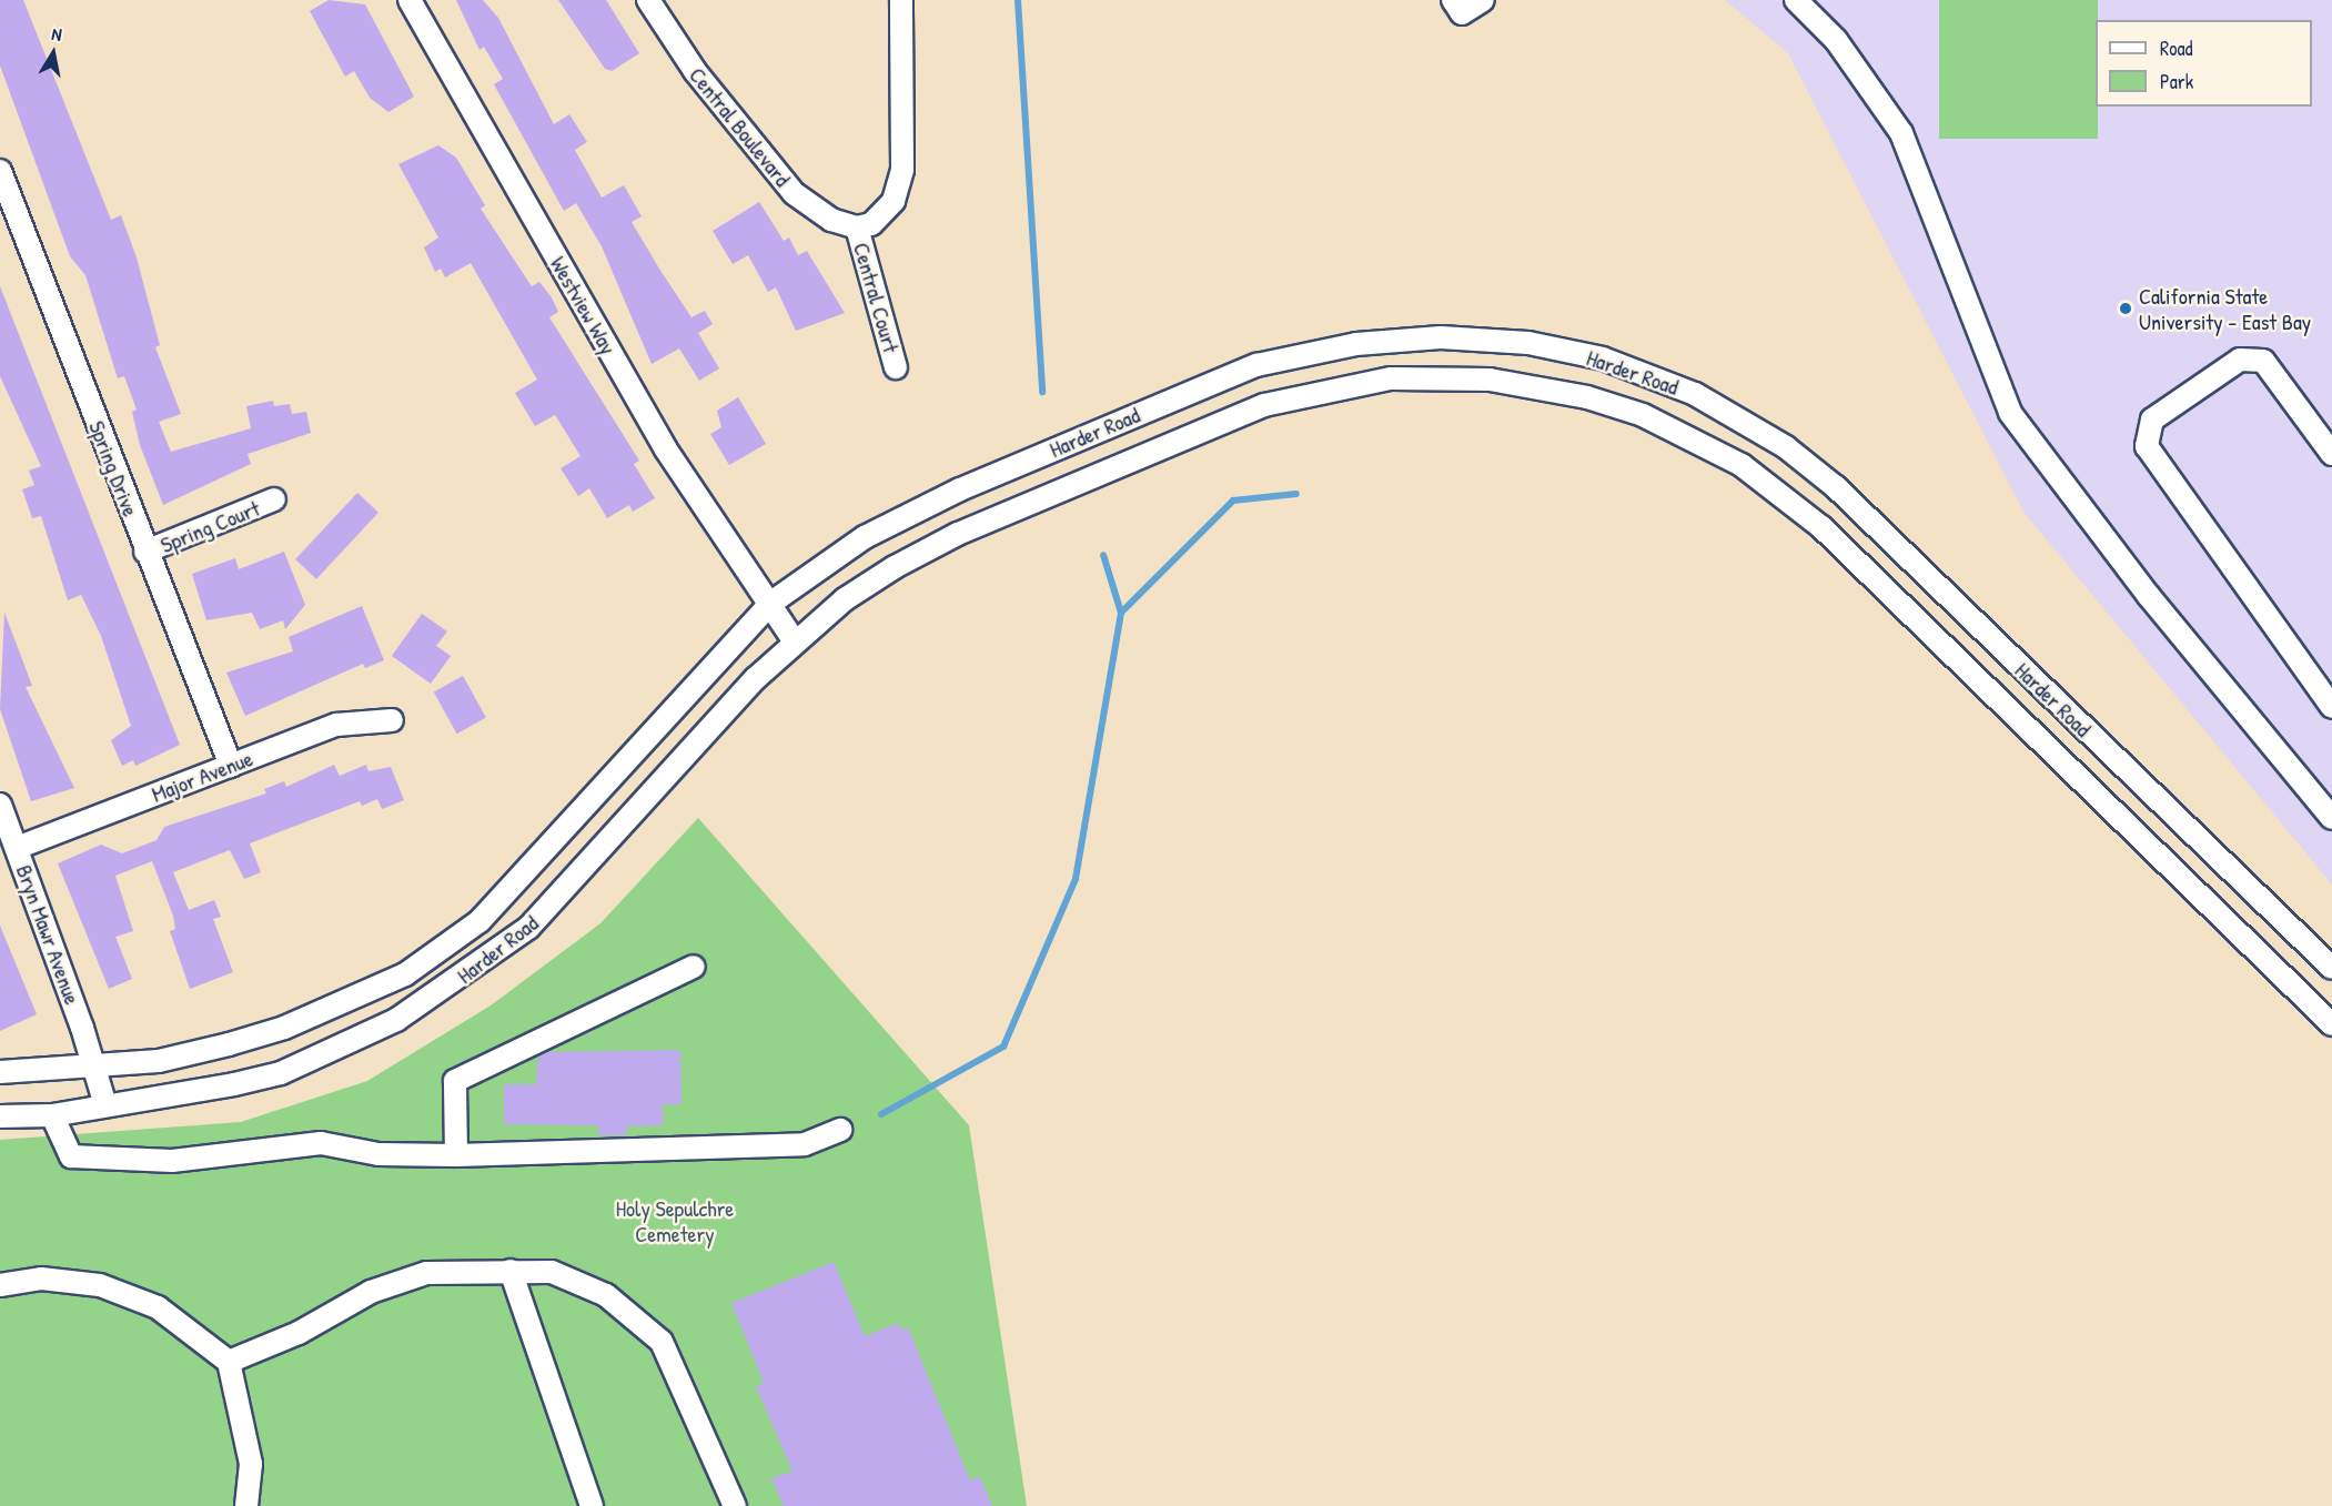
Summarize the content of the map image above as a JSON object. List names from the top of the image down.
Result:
{
  "streets": {
    "street": [
      "Central Boulevard",
      "Central Court",
      "Westview Way",
      "Harder Road",
      "Spring Drive",
      "Spring Court",
      "Major Avenue",
      "Bryn Mawr Avenue"
    ]
  },
  "crossings": [
    ["Central Boulevard", "Central Court"],
    ["Westview Way", "Harder Road"],
    ["Harder Road", "Bryn Mawr Avenue"],
    ["Spring Drive", "Spring Court"],
    ["Spring Drive", "Major Avenue"],
    ["Major Avenue", "Bryn Mawr Avenue"]
  ],
  "parks": ["Holy Sepulchre Cemetery"],
  "places": ["California State University - East Bay"],
  "legend": ["Road", "Park"],
  "north": "top"
}
